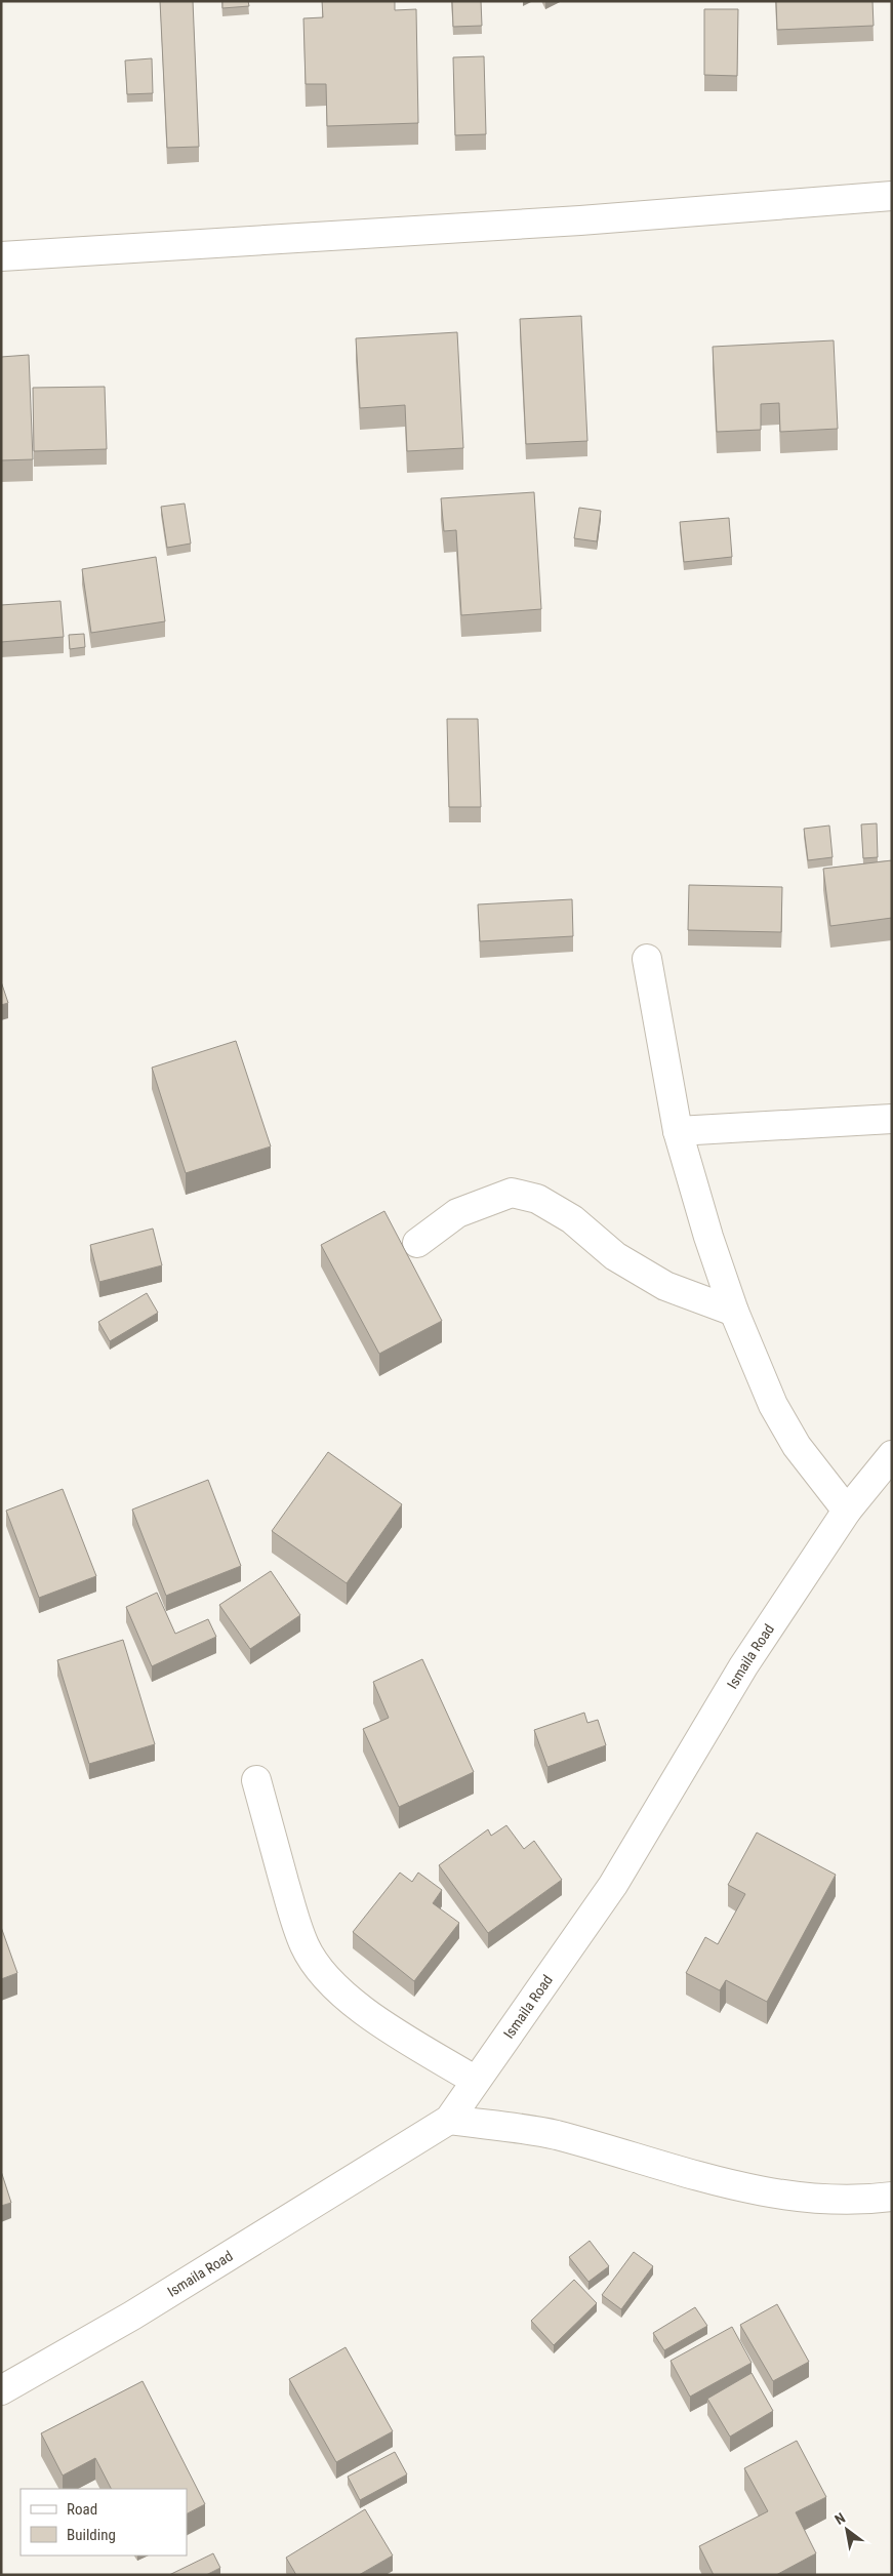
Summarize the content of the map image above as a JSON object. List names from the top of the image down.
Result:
{
  "streets": {
    "street": ["Ismaila Road"]
  },
  "legend": ["Road", "Building"],
  "north": "top left"
}
